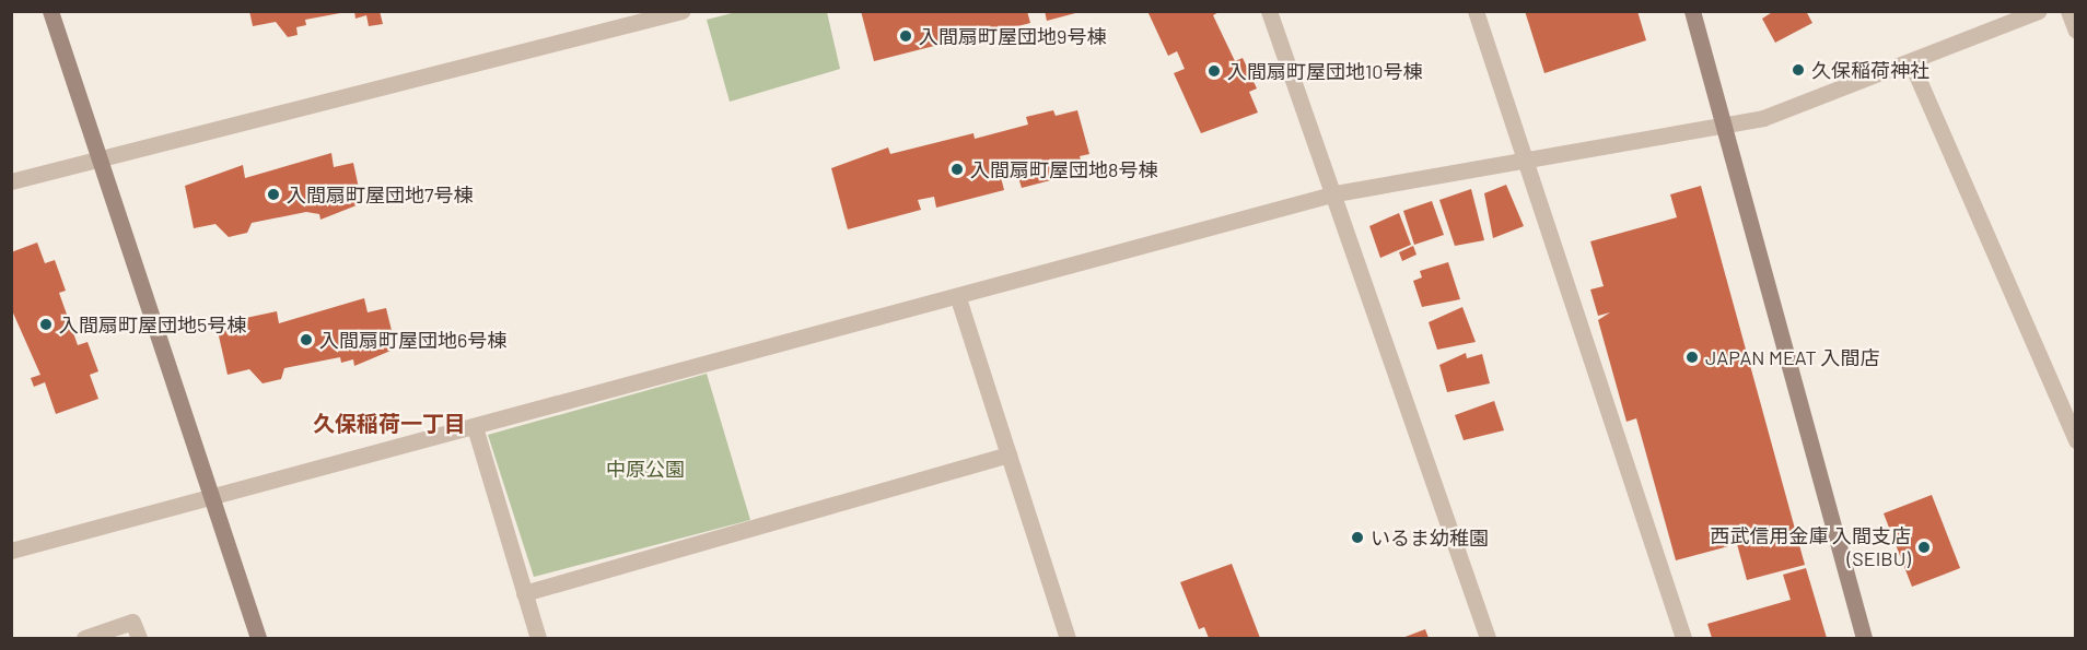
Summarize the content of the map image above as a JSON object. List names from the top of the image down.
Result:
{
  "districts": ["久保稲荷一丁目"],
  "parks": ["中原公園"],
  "places": [
    "入間扇町屋団地9号棟",
    "久保稲荷神社",
    "入間扇町屋団地10号棟",
    "入間扇町屋団地8号棟",
    "入間扇町屋団地7号棟",
    "入間扇町屋団地5号棟",
    "入間扇町屋団地6号棟",
    "JAPAN MEAT 入間店",
    "いるま幼稚園",
    "西武信用金庫 入間支店 (SEIBU)"
  ]
}
